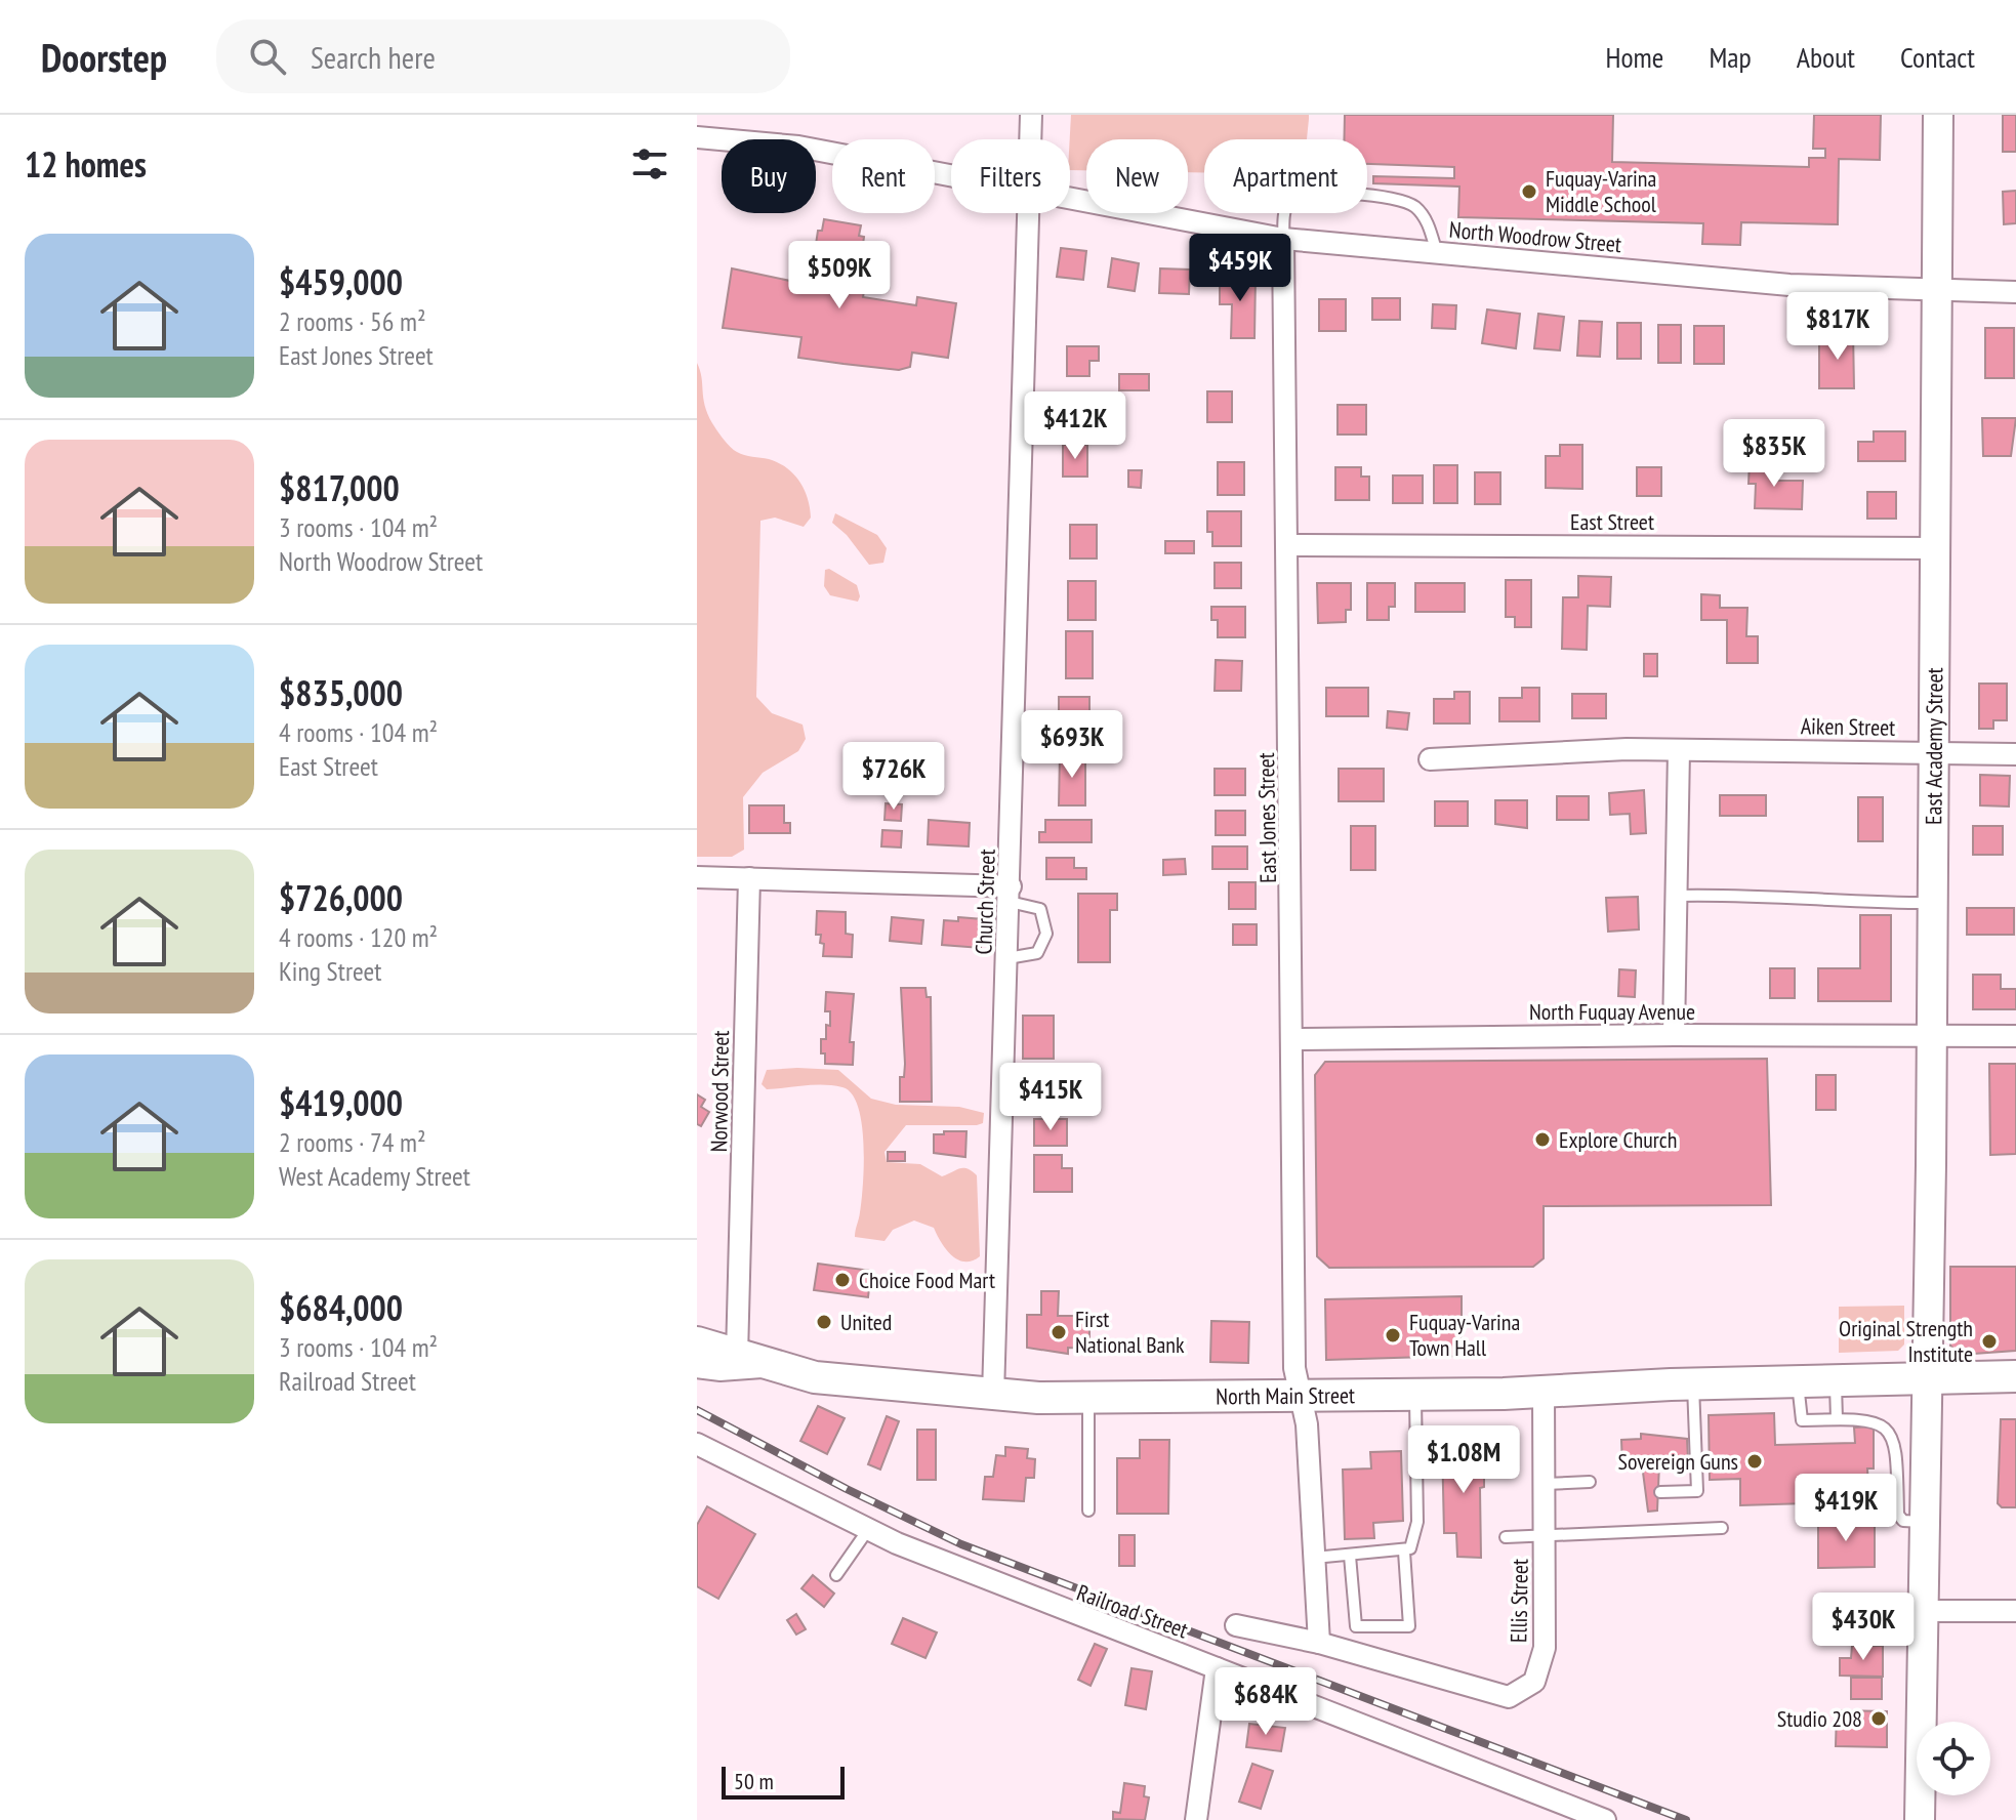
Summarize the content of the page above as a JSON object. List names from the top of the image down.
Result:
{
  "streets": {
    "main road": ["North Main Street"],
    "street": [
      "North Woodrow Street",
      "East Street",
      "Aiken Street",
      "East Academy Street",
      "East Jones Street",
      "Church Street",
      "North Fuquay Avenue",
      "Norwood Street",
      "Ellis Street",
      "Railroad Street"
    ]
  },
  "crossings": [
    ["North Woodrow Street", "East Academy Street"],
    ["North Woodrow Street", "East Jones Street"],
    ["East Street", "East Academy Street"],
    ["East Street", "East Jones Street"],
    ["Aiken Street", "East Academy Street"],
    ["East Academy Street", "North Fuquay Avenue"],
    ["East Academy Street", "North Main Street"],
    ["East Jones Street", "North Fuquay Avenue"],
    ["East Jones Street", "North Main Street"],
    ["East Jones Street", "Ellis Street"],
    ["Church Street", "North Main Street"],
    ["Norwood Street", "North Main Street"],
    ["North Main Street", "Ellis Street"]
  ],
  "places": [
    "Fuquay-Varina Middle School",
    "Explore Church",
    "Choice Food Mart",
    "United",
    "First National Bank",
    "Fuquay-Varina Town Hall",
    "Original Strength Institute",
    "Sovereign Guns",
    "Studio 208"
  ],
  "scale_bar": "50 m",
  "page": {
    "header": "Doorstep",
    "search": "Search here",
    "nav": [
      "Home",
      "Map",
      "About",
      "Contact"
    ],
    "heading": "12 homes",
    "chip": [
      "Buy",
      "Rent",
      "Filters",
      "New",
      "Apartment"
    ],
    "list": [
      {
        "name": "$459,000",
        "note": "2 rooms · 56 m² · East Jones Street"
      },
      {
        "name": "$817,000",
        "note": "3 rooms · 104 m² · North Woodrow Street"
      },
      {
        "name": "$835,000",
        "note": "4 rooms · 104 m² · East Street"
      },
      {
        "name": "$726,000",
        "note": "4 rooms · 120 m² · King Street"
      },
      {
        "name": "$419,000",
        "note": "2 rooms · 74 m² · West Academy Street"
      },
      {
        "name": "$684,000",
        "note": "3 rooms · 104 m² · Railroad Street"
      }
    ],
    "price": [
      "$459K",
      "$509K",
      "$817K",
      "$412K",
      "$835K",
      "$693K",
      "$726K",
      "$415K",
      "$1.08M",
      "$419K",
      "$430K",
      "$684K"
    ],
    "scale": "50 m"
  }
}
